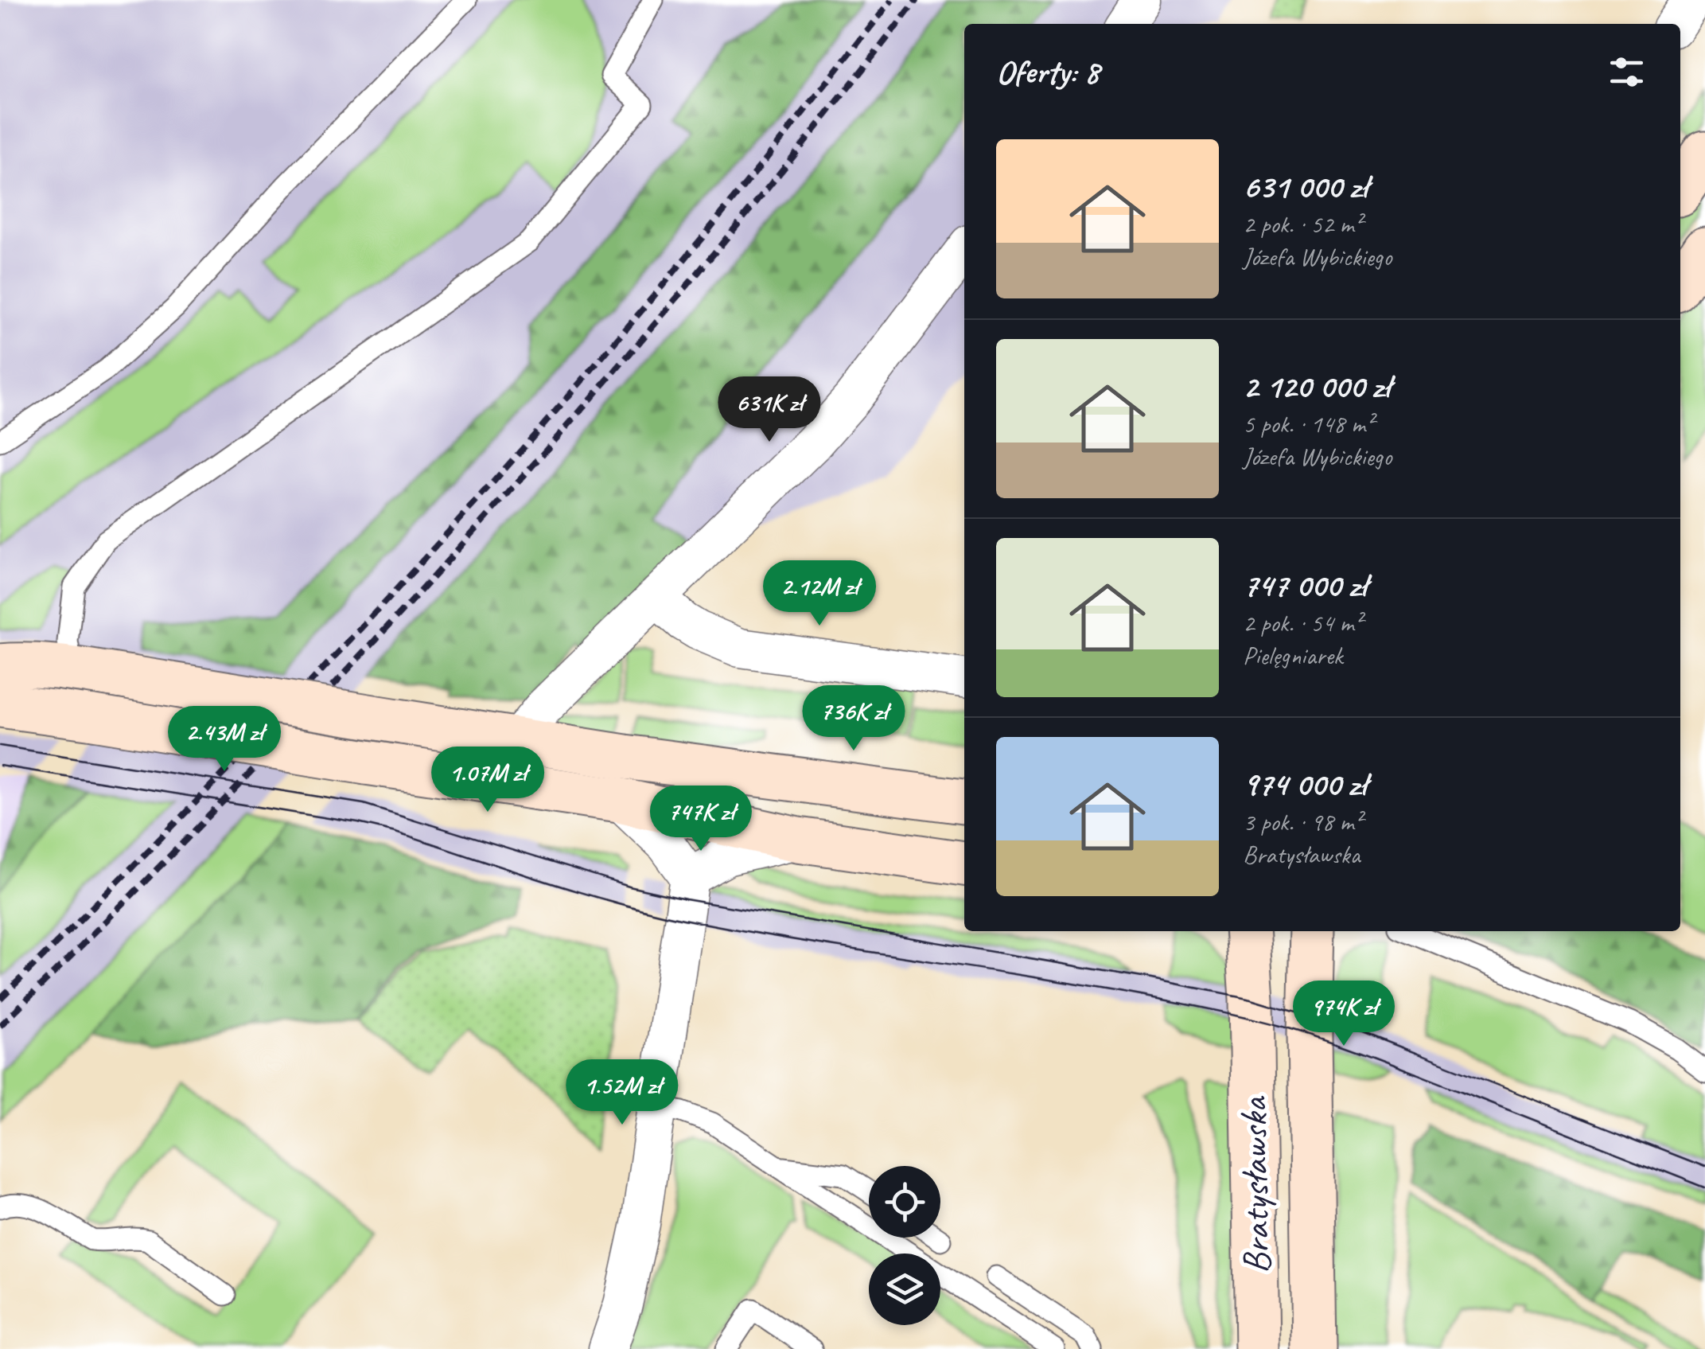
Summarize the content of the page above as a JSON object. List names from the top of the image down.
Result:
{
  "streets": {
    "street": ["Bratysławska"]
  },
  "page": {
    "heading": "Oferty: 8",
    "list": [
      {
        "name": "631 000 zł",
        "note": "2 pok. · 52 m² · Józefa Wybickiego"
      },
      {
        "name": "2 120 000 zł",
        "note": "5 pok. · 148 m² · Józefa Wybickiego"
      },
      {
        "name": "747 000 zł",
        "note": "2 pok. · 54 m² · Pielęgniarek"
      },
      {
        "name": "974 000 zł",
        "note": "3 pok. · 98 m² · Bratysławska"
      }
    ],
    "price": [
      "631K zł",
      "2.12M zł",
      "736K zł",
      "2.43M zł",
      "1.07M zł",
      "747K zł",
      "974K zł",
      "1.52M zł"
    ]
  }
}
